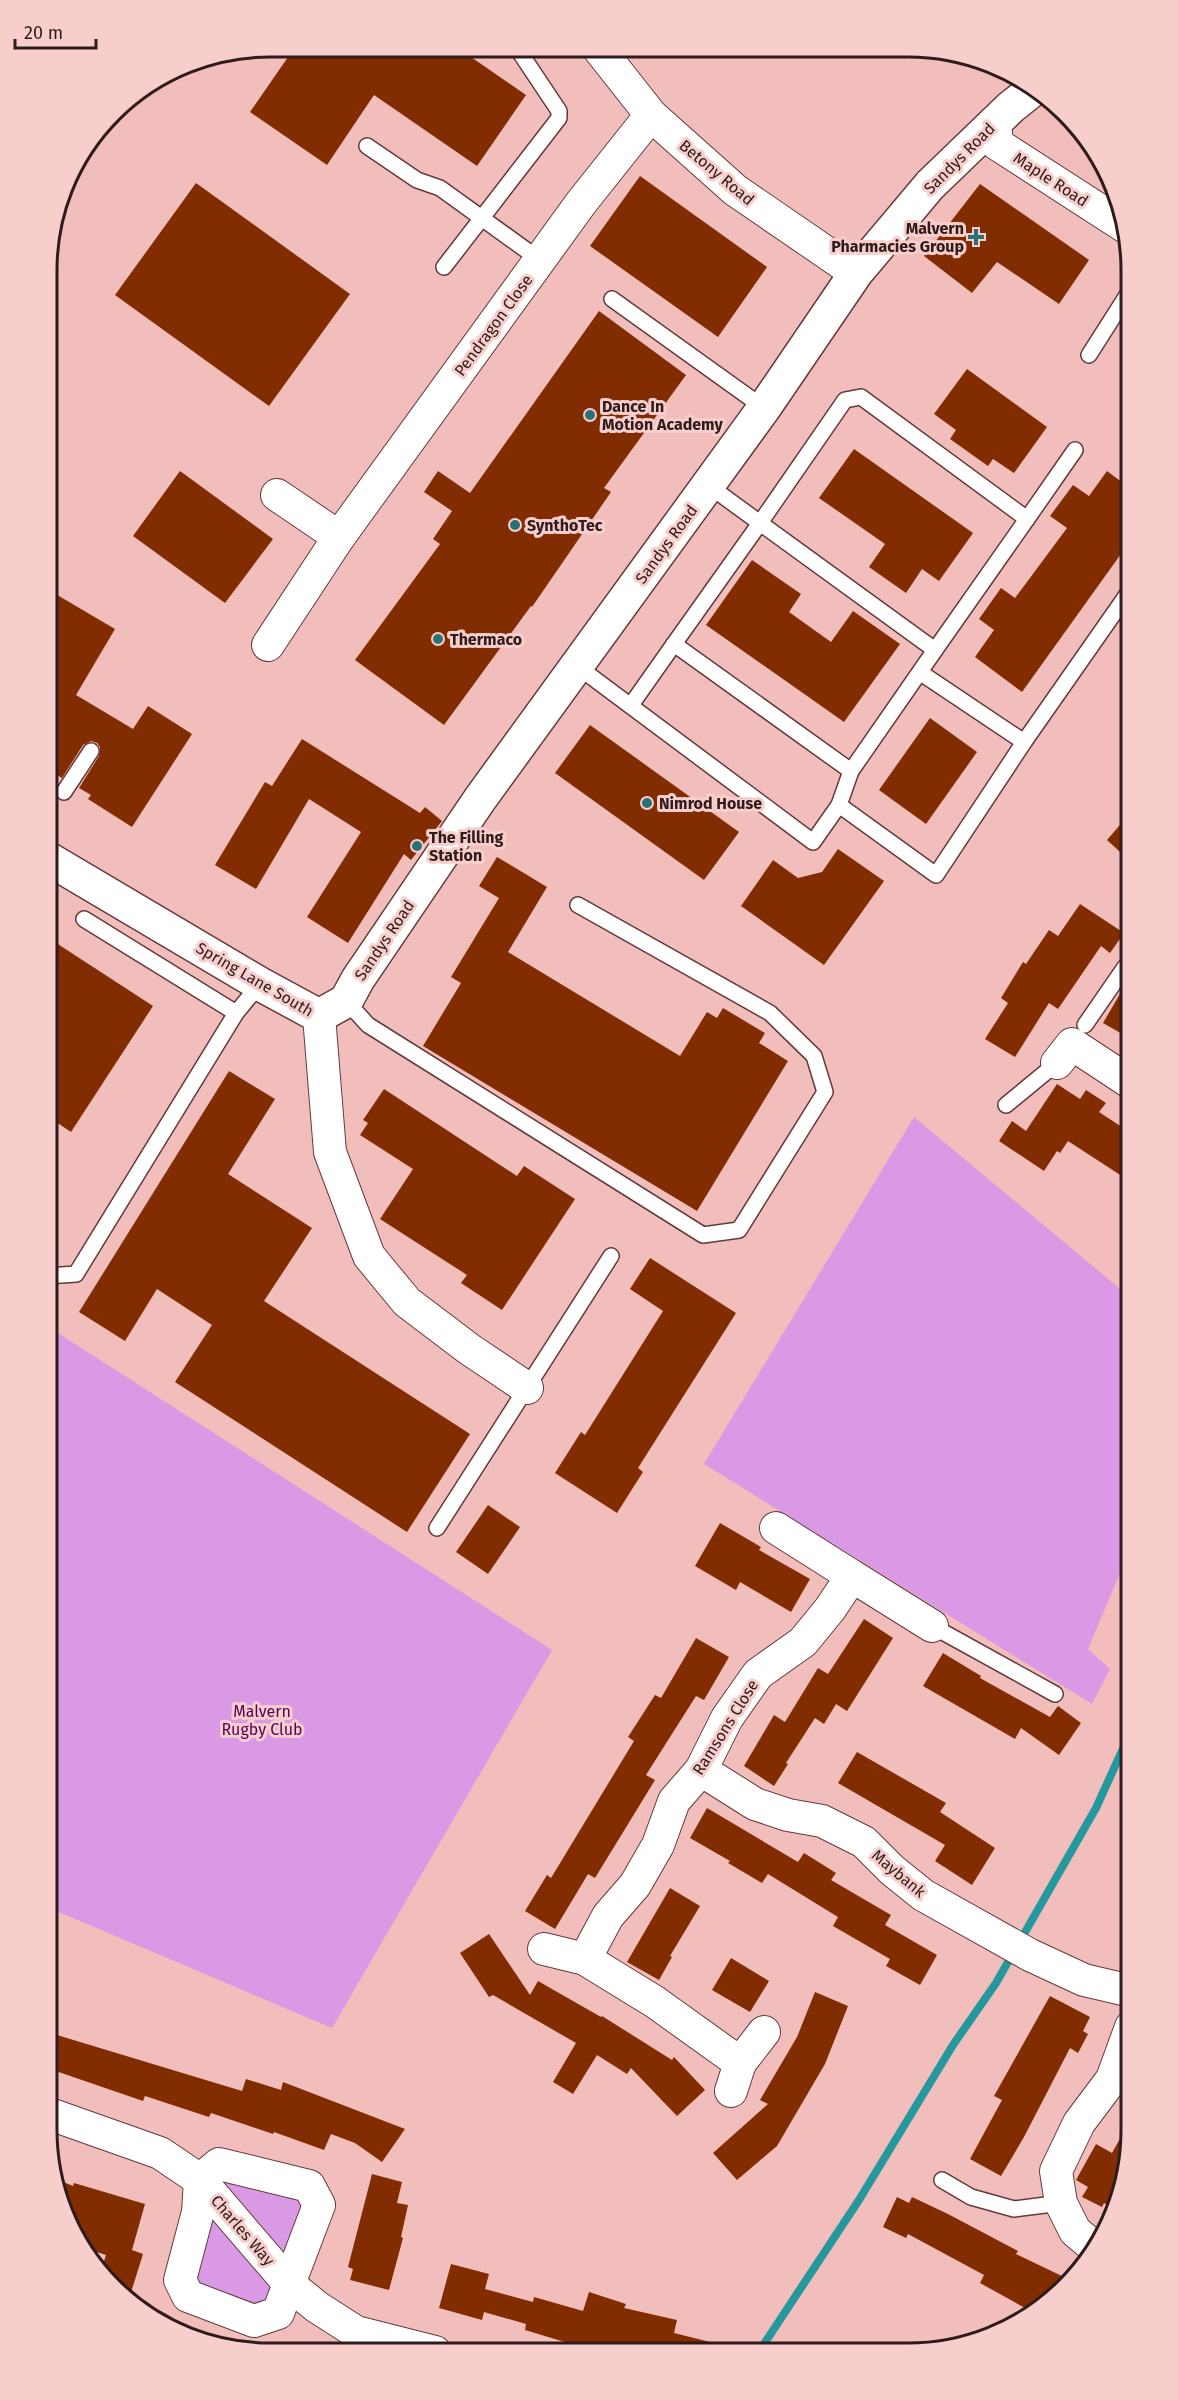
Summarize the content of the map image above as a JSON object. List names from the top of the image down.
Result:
{
  "streets": {
    "street": [
      "Sandys Road",
      "Betony Road",
      "Maple Road",
      "Pendragon Close",
      "Spring Lane South",
      "Ramsons Close",
      "Maybank",
      "Charles Way"
    ]
  },
  "crossings": [
    ["Sandys Road", "Betony Road"],
    ["Sandys Road", "Maple Road"],
    ["Sandys Road", "Spring Lane South"],
    ["Betony Road", "Pendragon Close"],
    ["Ramsons Close", "Maybank"]
  ],
  "parks": ["Malvern Rugby Club"],
  "places": {
    "health": ["Malvern Pharmacies Group"],
    "other": [
      "Dance In Motion Academy",
      "SynthoTec",
      "Thermaco",
      "Nimrod House",
      "The Filling Station"
    ]
  },
  "scale_bar": "20 m"
}
